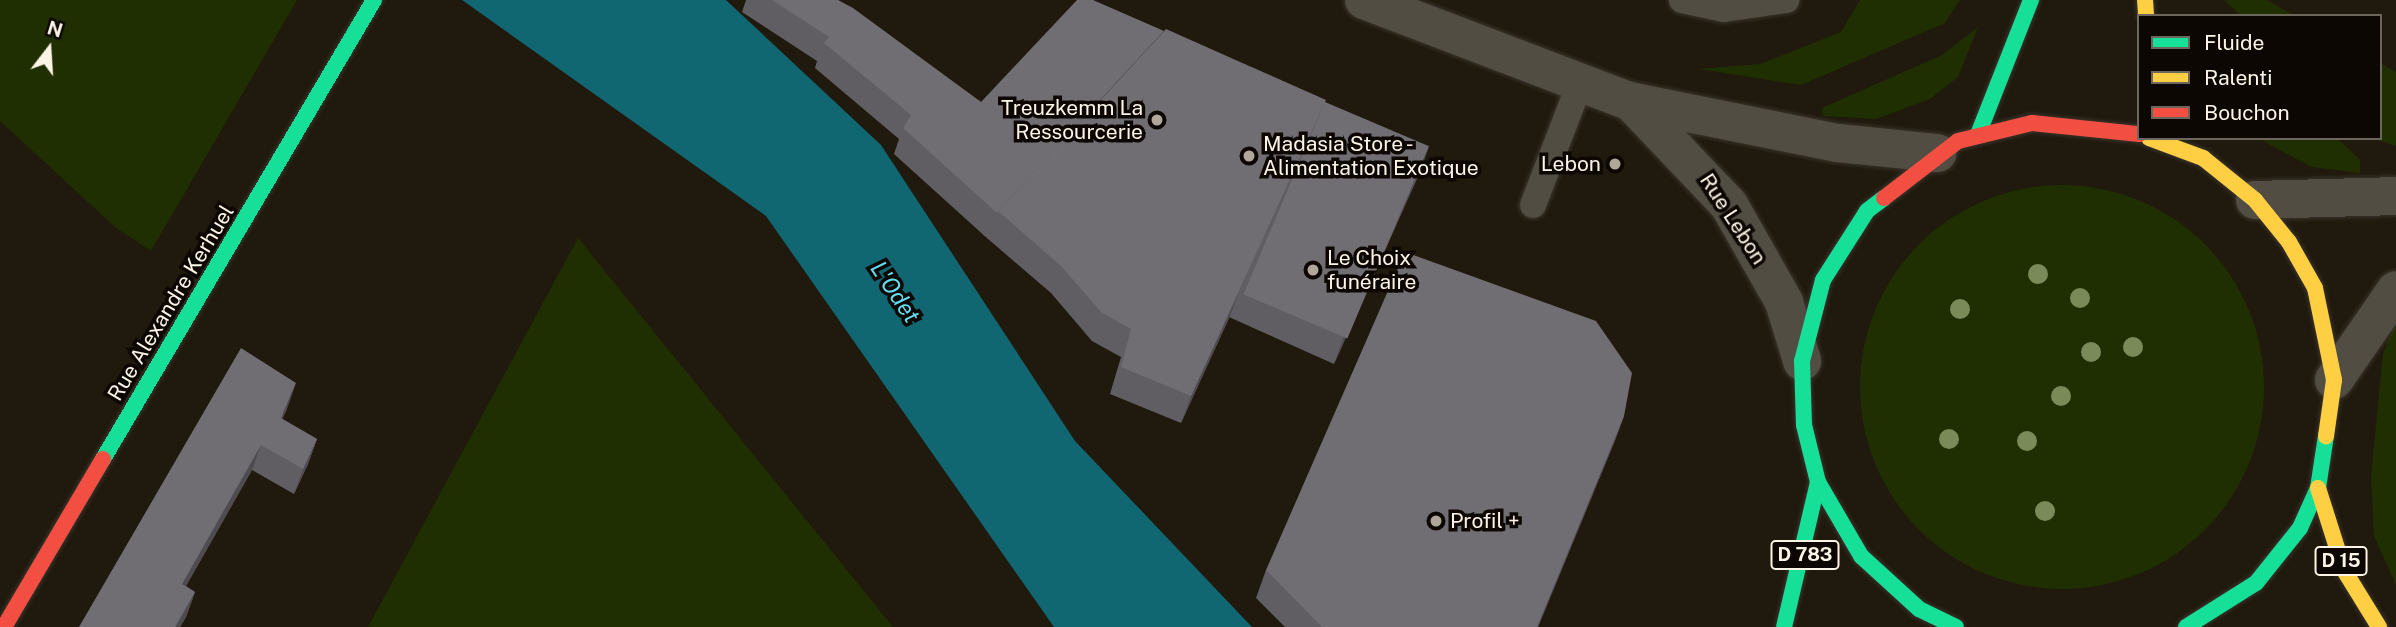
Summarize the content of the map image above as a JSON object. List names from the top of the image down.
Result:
{
  "streets": {
    "main road": ["Rue Alexandre Kerhuel", "D 783", "D 15"],
    "street": ["Rue Lebon"]
  },
  "water": ["L'Odet"],
  "places": [
    "Treuzkemm La Ressourcerie",
    "Madasia Store - Alimentation Exotique",
    "Lebon",
    "Le Choix funéraire",
    "Profil +"
  ],
  "legend": ["Fluide", "Ralenti", "Bouchon"],
  "north": "top"
}
